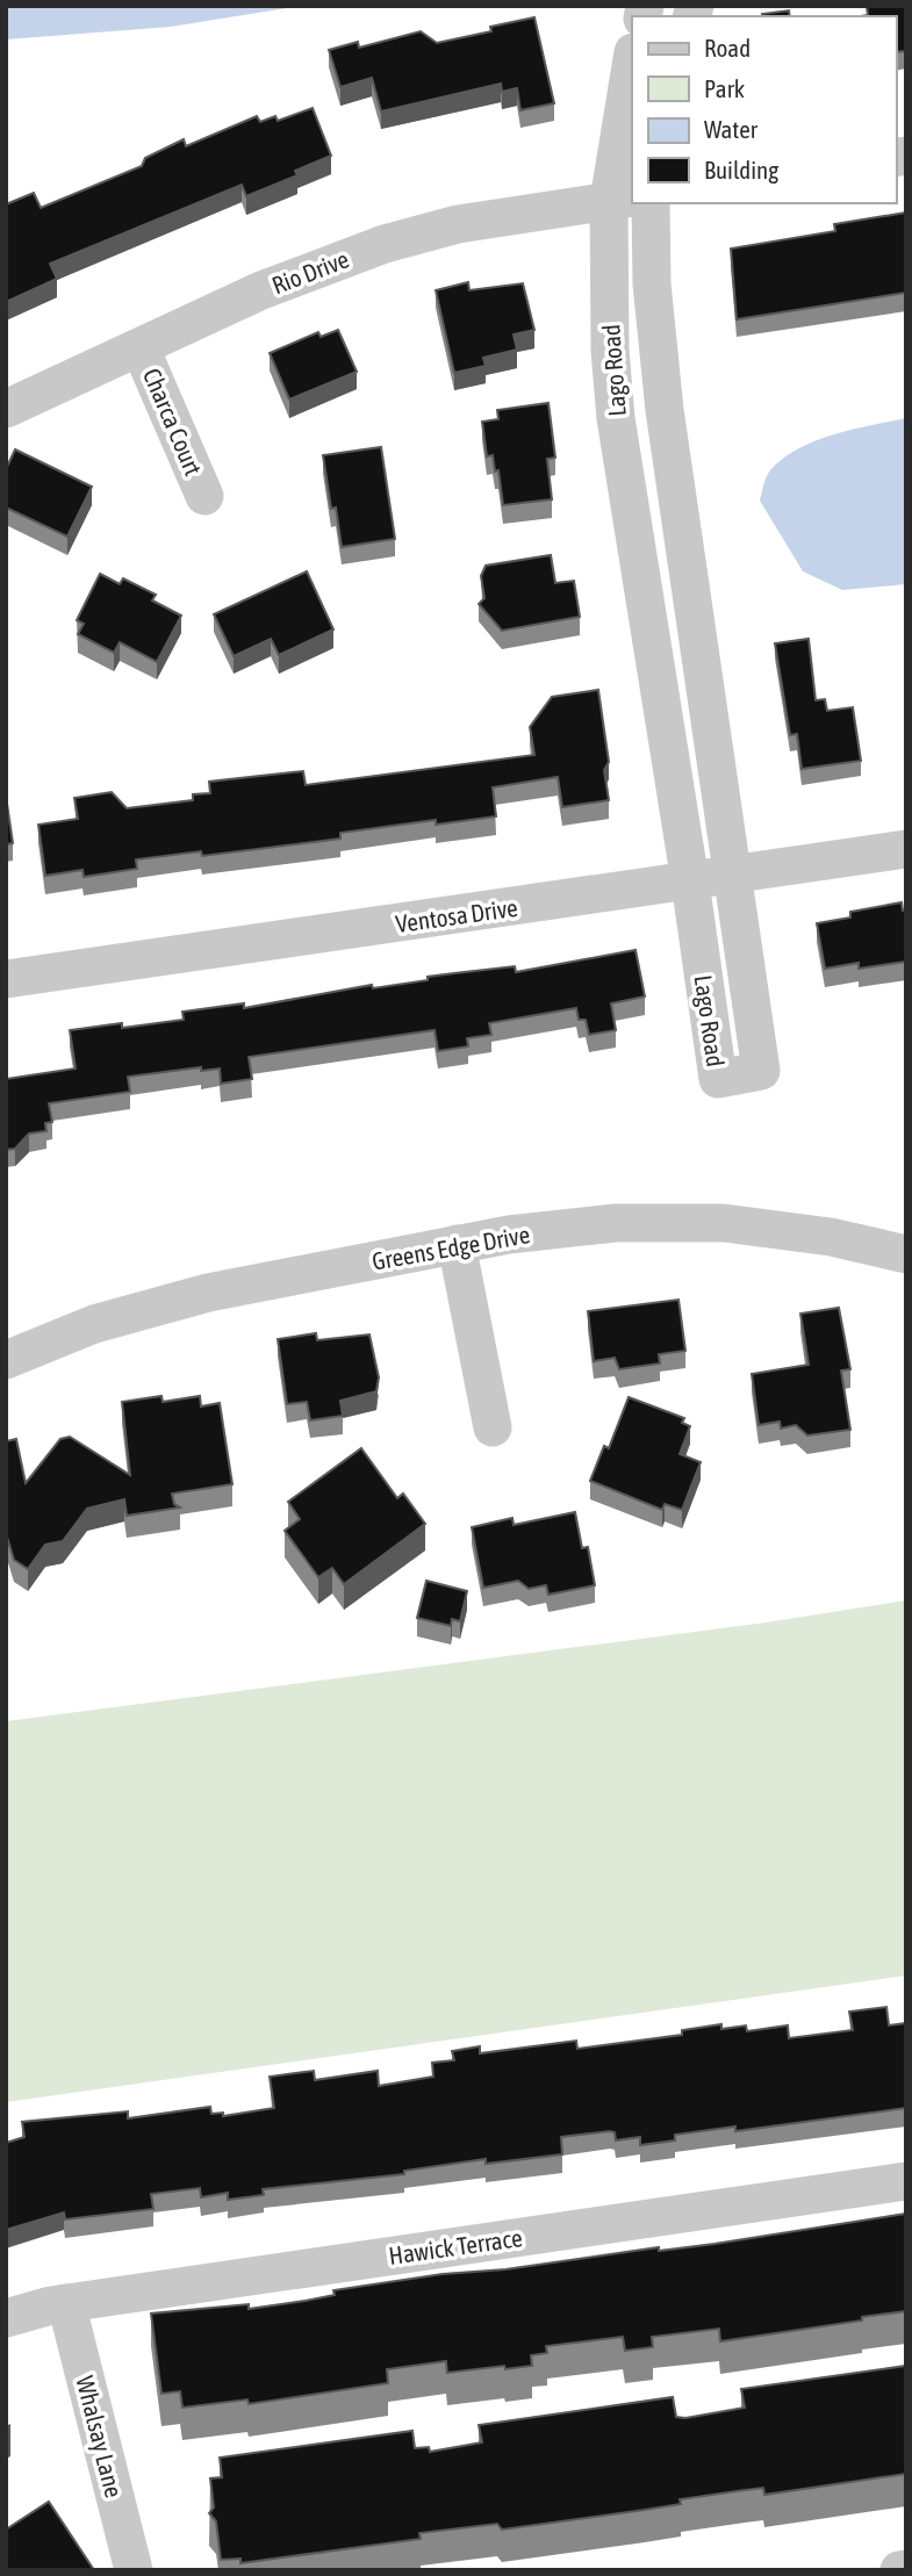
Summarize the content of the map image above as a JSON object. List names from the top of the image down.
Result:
{
  "streets": {
    "street": [
      "Rio Drive",
      "Lago Road",
      "Charca Court",
      "Ventosa Drive",
      "Greens Edge Drive",
      "Hawick Terrace",
      "Whalsay Lane"
    ]
  },
  "crossings": [
    ["Rio Drive", "Lago Road"],
    ["Rio Drive", "Charca Court"],
    ["Lago Road", "Ventosa Drive"],
    ["Hawick Terrace", "Whalsay Lane"]
  ],
  "legend": [
    "Road",
    "Park",
    "Water",
    "Building"
  ]
}
